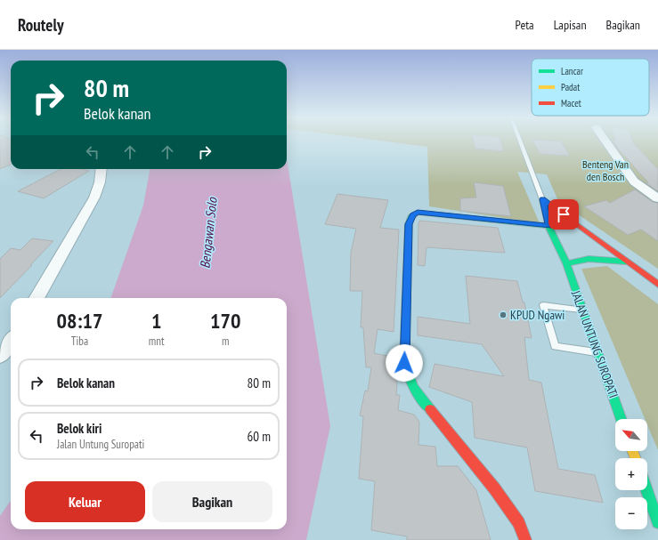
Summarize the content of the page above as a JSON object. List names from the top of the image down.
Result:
{
  "streets": {
    "street": ["JALAN UNTUNG SUROPATI"]
  },
  "water": ["Bengawan Solo"],
  "parks": ["Benteng Van den Bosch"],
  "places": ["KPUD Ngawi"],
  "legend": ["Lancar", "Padat", "Macet"],
  "north": "top left",
  "page": {
    "header": "Routely",
    "nav": ["Peta", "Lapisan", "Bagikan"],
    "turn": ["80 m", "Belok kanan"],
    "eta": [
      "08:17",
      "Tiba",
      "1",
      "mnt",
      "170",
      "m"
    ],
    "list": [
      {
        "name": "Belok kanan",
        "value": "80 m"
      },
      {
        "name": "Belok kiri",
        "note": "Jalan Untung Suropati",
        "value": "60 m"
      }
    ],
    "map_buttons": ["+", "−"],
    "buttons": ["Keluar", "Bagikan"]
  }
}
